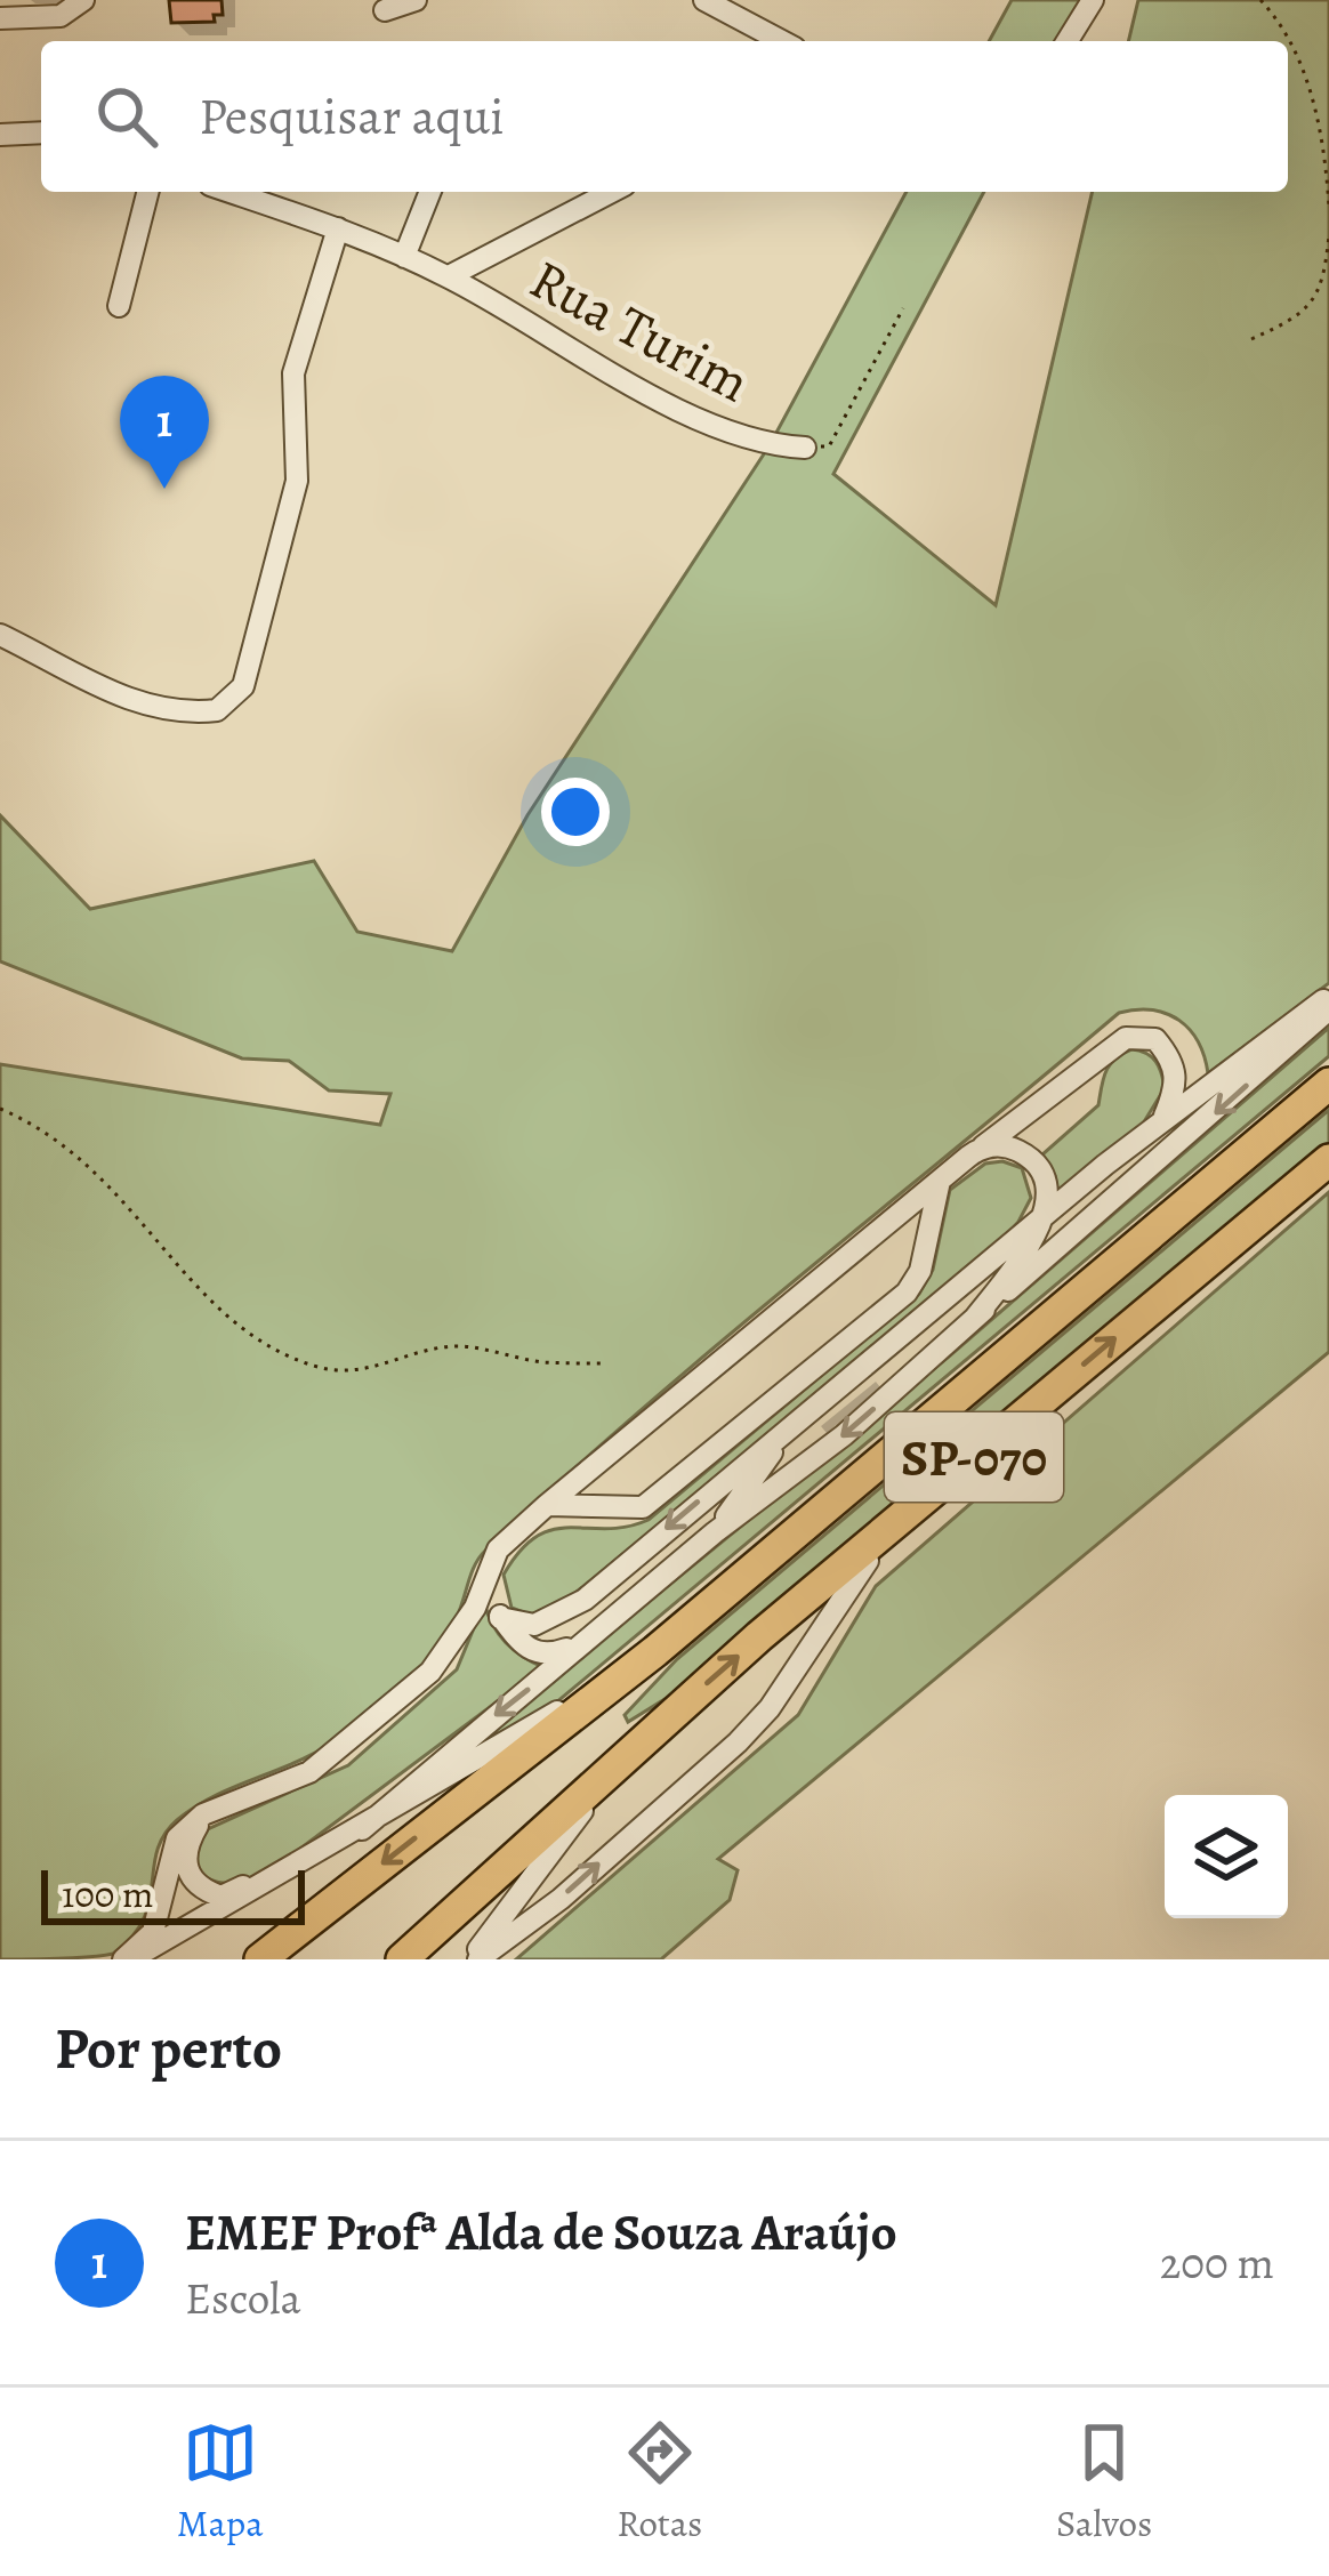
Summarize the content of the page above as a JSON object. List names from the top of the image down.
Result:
{
  "streets": {
    "highway": ["SP-070"],
    "street": ["Rua Turim"]
  },
  "scale_bar": "100 m",
  "page": {
    "search": "Pesquisar aqui",
    "pins": "1",
    "scale": "100 m",
    "heading": "Por perto",
    "list": [
      {
        "mark": "1",
        "name": "EMEF Profª Alda de Souza Araújo",
        "note": "Escola",
        "value": "200 m"
      }
    ],
    "nav": ["Mapa", "Rotas", "Salvos"]
  }
}
